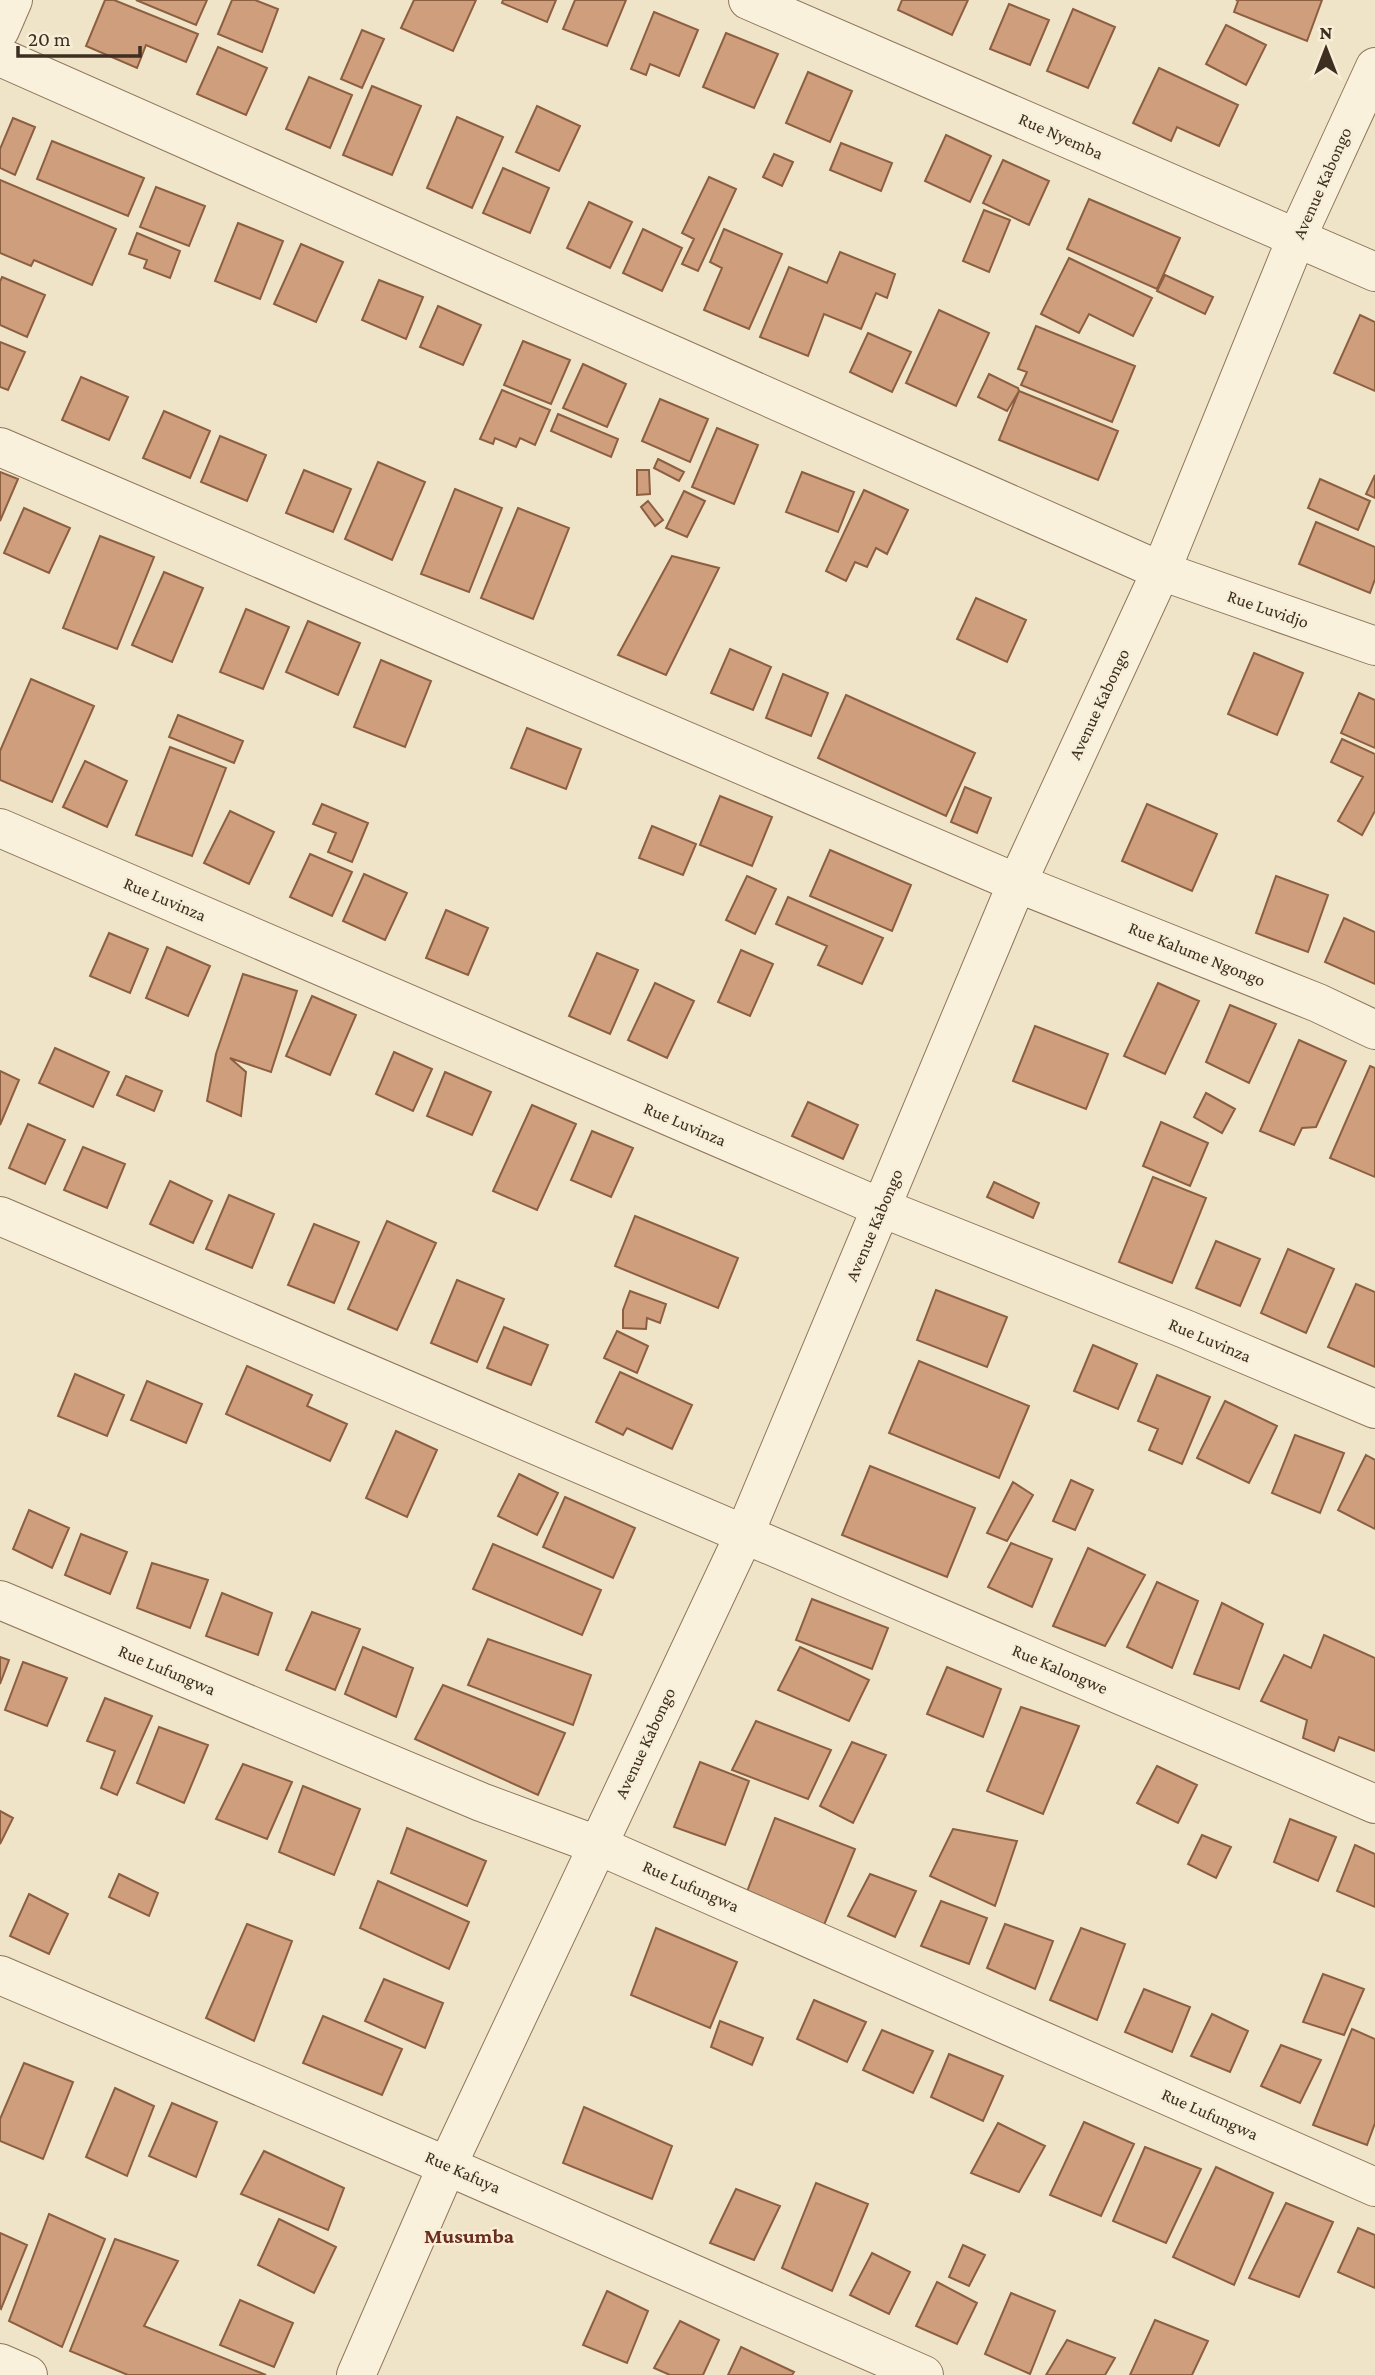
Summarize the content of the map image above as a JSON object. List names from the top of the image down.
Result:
{
  "streets": {
    "street": [
      "Rue Nyemba",
      "Avenue Kabongo",
      "Rue Luvidjo",
      "Rue Luvinza",
      "Rue Kalume Ngongo",
      "Rue Kalongwe",
      "Rue Lufungwa",
      "Rue Kafuya"
    ]
  },
  "crossings": [
    ["Rue Nyemba", "Avenue Kabongo"],
    ["Avenue Kabongo", "Rue Luvidjo"],
    ["Avenue Kabongo", "Rue Luvinza"],
    ["Avenue Kabongo", "Rue Kalume Ngongo"],
    ["Avenue Kabongo", "Rue Kalongwe"],
    ["Avenue Kabongo", "Rue Lufungwa"],
    ["Avenue Kabongo", "Rue Kafuya"]
  ],
  "districts": ["Musumba"],
  "scale_bar": "20 m",
  "north": "top"
}
